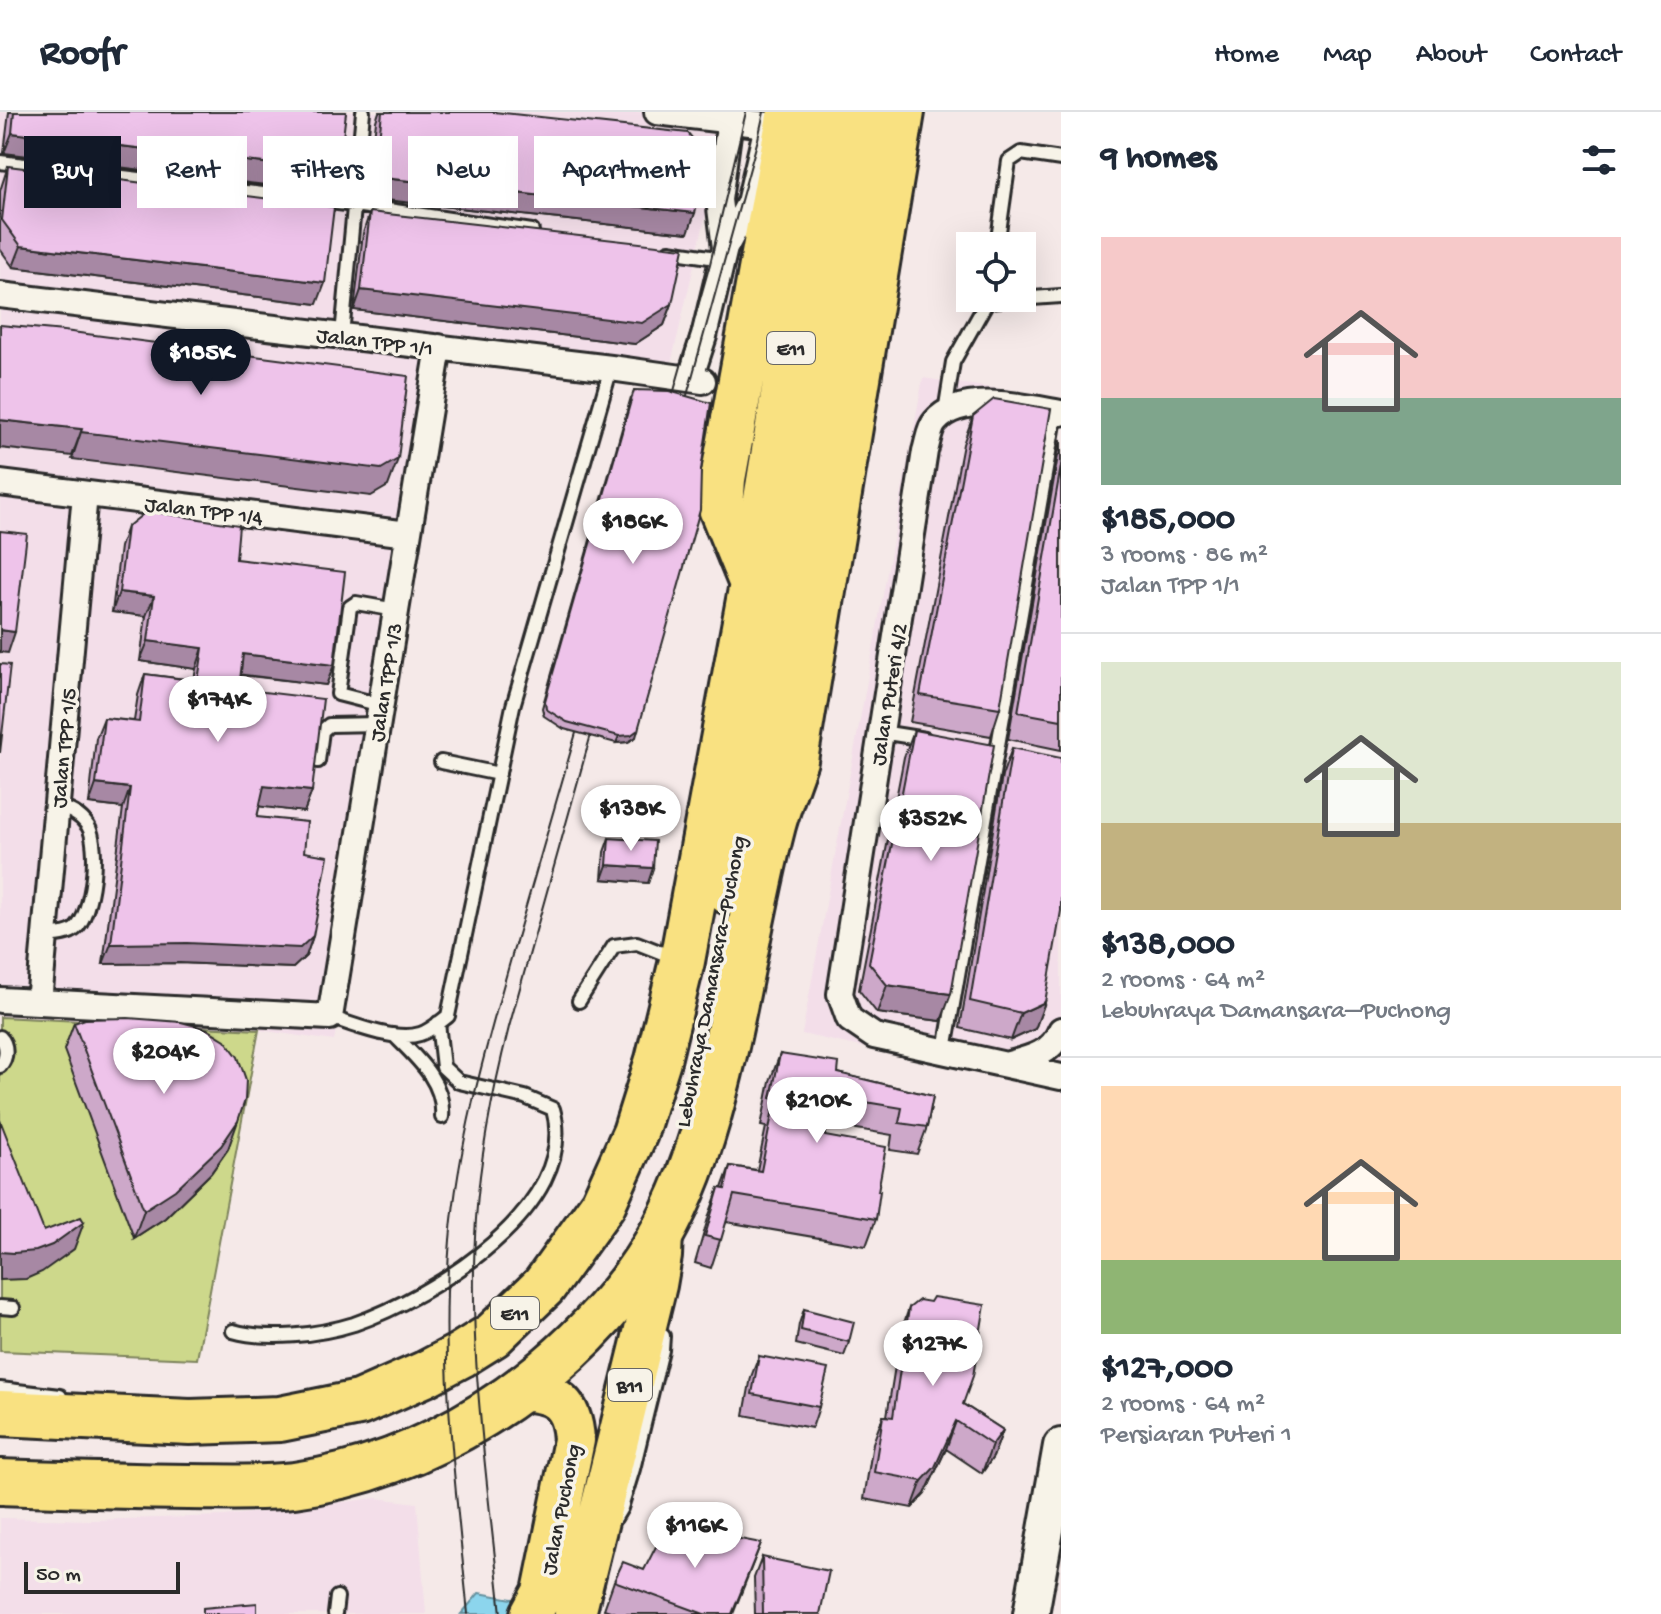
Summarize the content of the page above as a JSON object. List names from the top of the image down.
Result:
{
  "streets": {
    "highway": ["E11", "Lebuhraya Damansara–Puchong"],
    "main road": ["B11", "Jalan Puchong"],
    "street": [
      "Jalan TPP 1/1",
      "Jalan TPP 1/4",
      "Jalan TPP 1/3",
      "Jalan Puteri 4/2",
      "Jalan TPP 1/5"
    ]
  },
  "crossings": [
    ["Jalan TPP 1/1", "Jalan TPP 1/3"],
    ["E11", "Lebuhraya Damansara–Puchong"],
    ["E11", "Jalan Puchong"],
    ["Jalan TPP 1/4", "Jalan TPP 1/3"],
    ["Jalan TPP 1/4", "Jalan TPP 1/5"],
    ["Lebuhraya Damansara–Puchong", "Jalan Puchong"]
  ],
  "scale_bar": "50 m",
  "page": {
    "header": "Roofr",
    "nav": [
      "Home",
      "Map",
      "About",
      "Contact"
    ],
    "heading": "9 homes",
    "chip": [
      "Buy",
      "Rent",
      "Filters",
      "New",
      "Apartment"
    ],
    "list": [
      {
        "name": "$185,000",
        "note": "3 rooms · 86 m² · Jalan TPP 1/1"
      },
      {
        "name": "$138,000",
        "note": "2 rooms · 64 m² · Lebuhraya Damansara–Puchong"
      },
      {
        "name": "$127,000",
        "note": "2 rooms · 64 m² · Persiaran Puteri 1"
      }
    ],
    "price": [
      "$185K",
      "$186K",
      "$174K",
      "$138K",
      "$352K",
      "$204K",
      "$210K",
      "$127K",
      "$116K"
    ],
    "scale": "50 m"
  }
}
